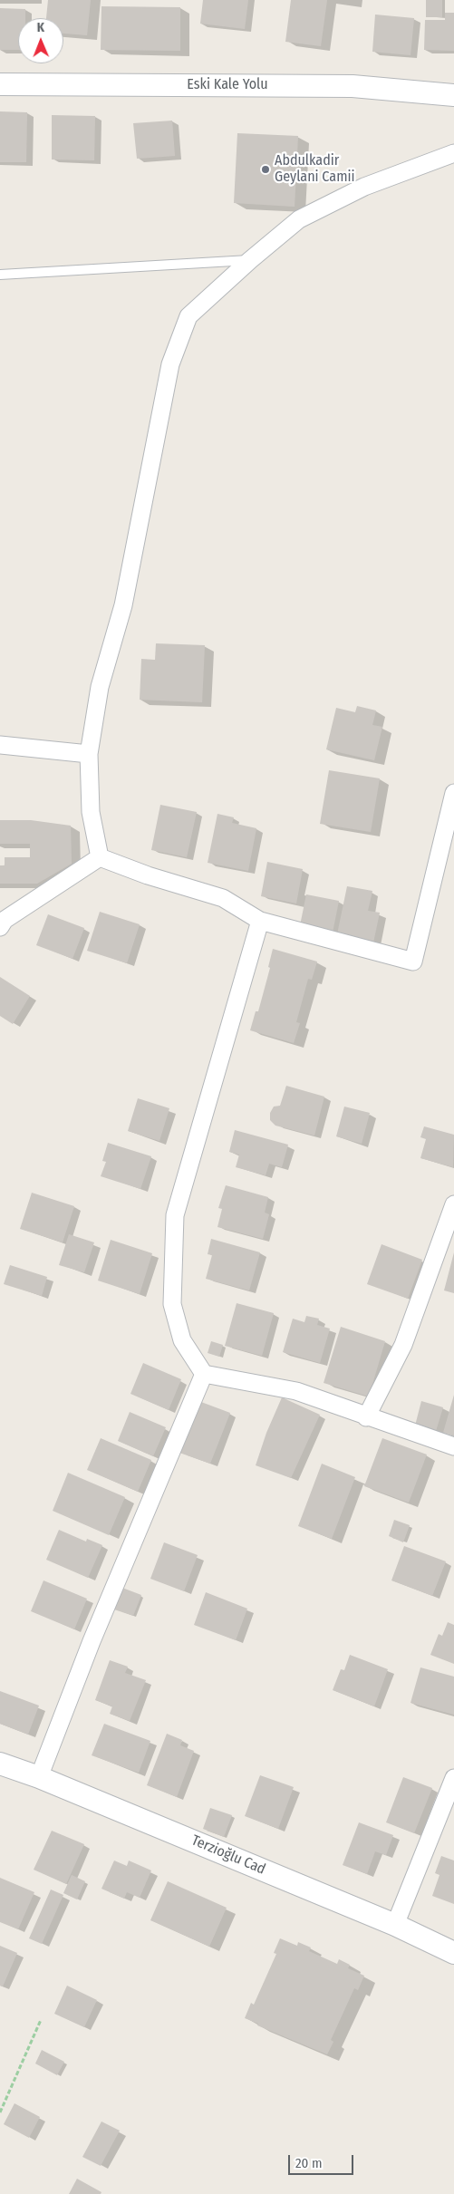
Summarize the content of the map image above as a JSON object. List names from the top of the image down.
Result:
{
  "streets": {
    "street": ["Eski Kale Yolu", "Terzioğlu Cad"]
  },
  "places": ["Abdulkadir Geylani Camii"],
  "scale_bar": "20 m",
  "north": "top"
}
